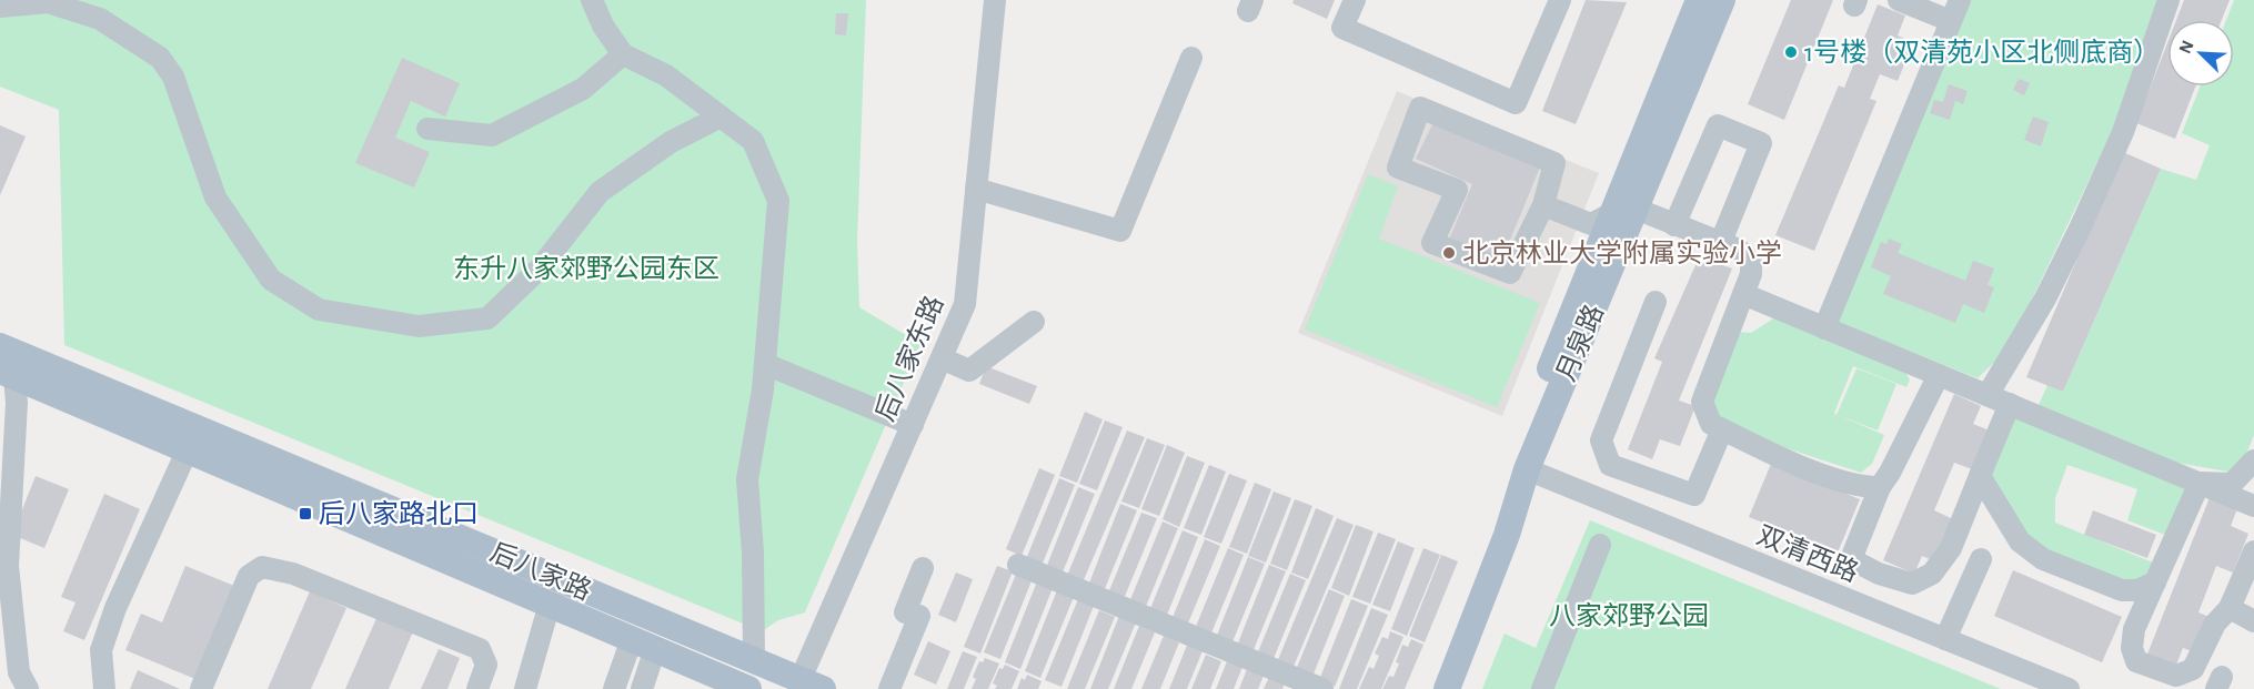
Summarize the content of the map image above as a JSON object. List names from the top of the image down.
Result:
{
  "streets": {
    "main road": ["月泉路", "后八家路"],
    "street": ["后八家东路", "双清西路"]
  },
  "crossings": [
    ["月泉路", "双清西路"],
    ["后八家东路", "后八家路"]
  ],
  "parks": ["东升八家郊野公园东区", "八家郊野公园"],
  "places": {
    "other": ["1号楼（双清苑小区北侧底商）", "北京林业大学附属实验小学"],
    "transit": ["后八家路北口"]
  },
  "north": "top left"
}
